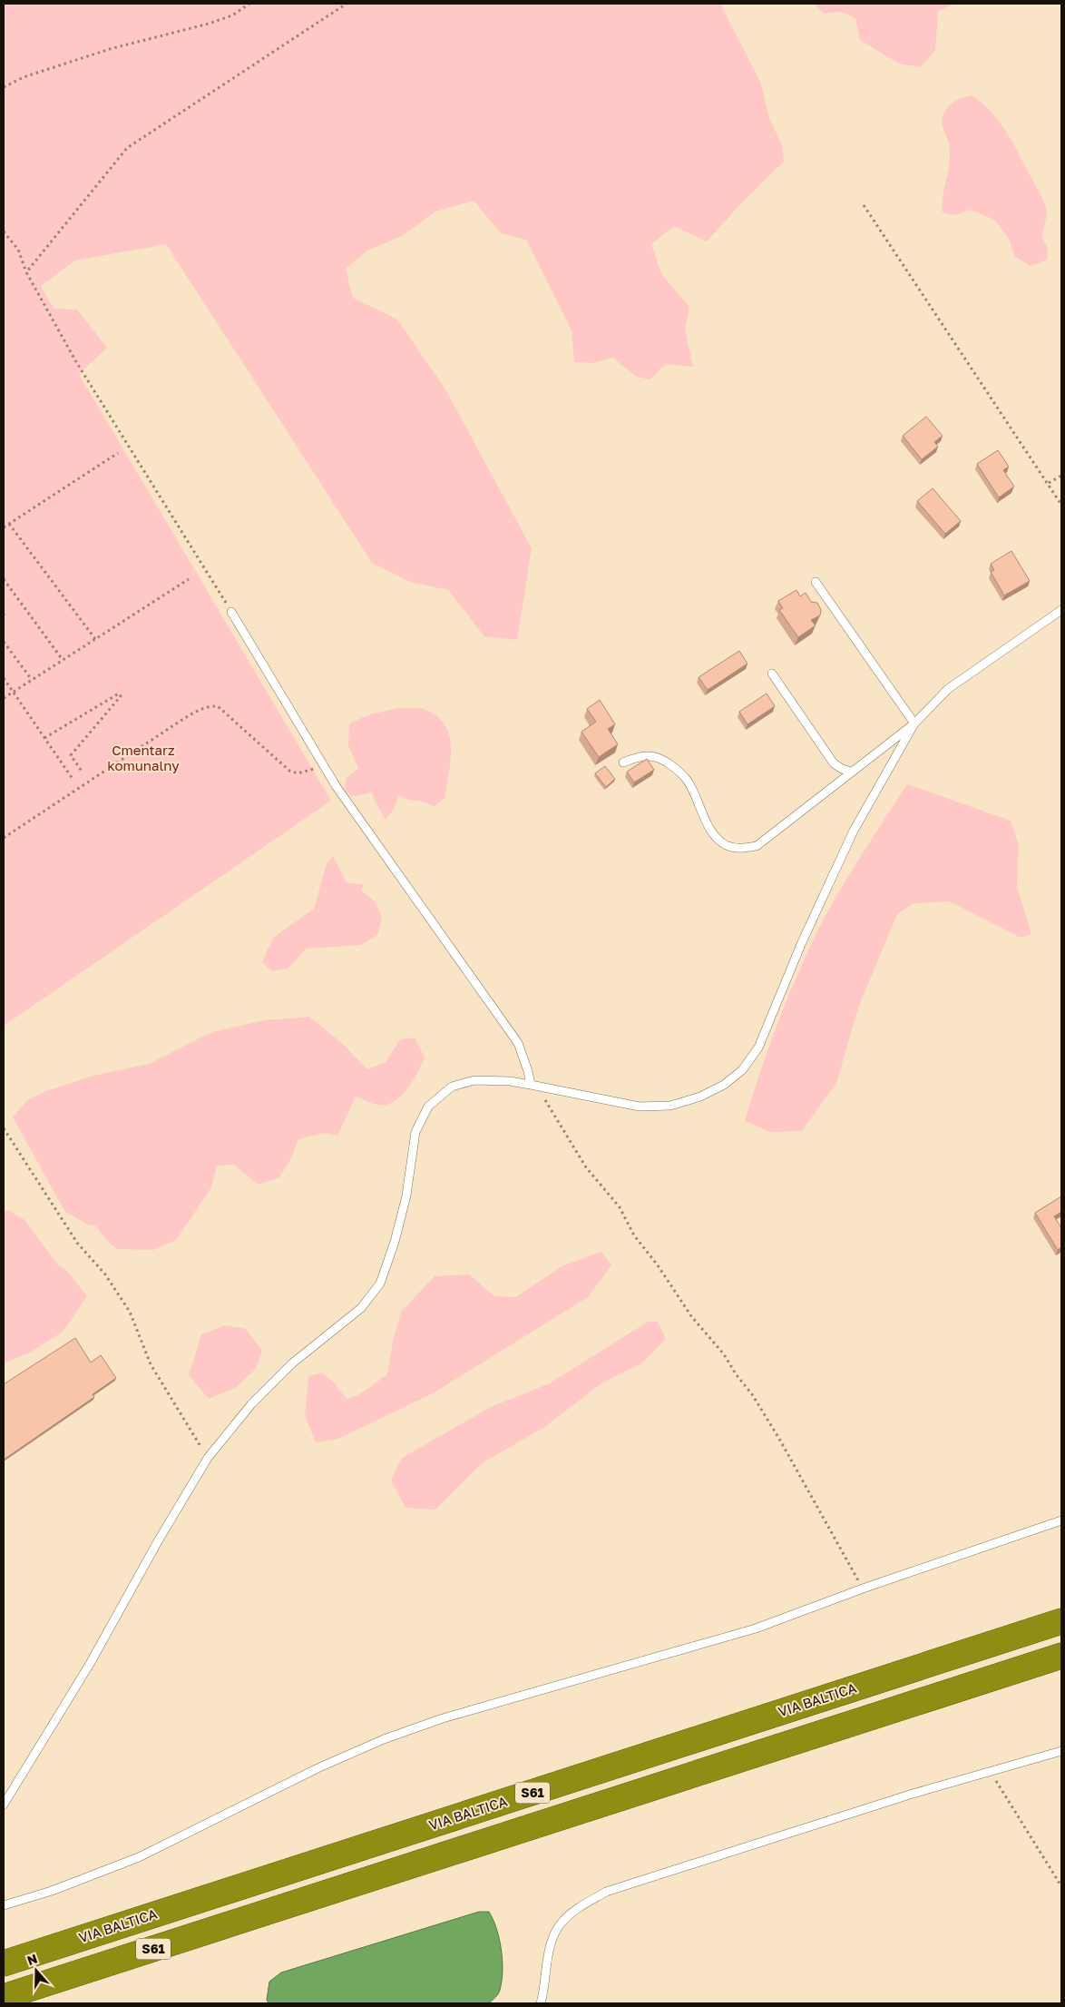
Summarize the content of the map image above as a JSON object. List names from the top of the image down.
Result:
{
  "streets": {
    "highway": ["VIA BALTICA", "S61"]
  },
  "parks": ["Cmentarz komunalny"],
  "north": "top"
}
